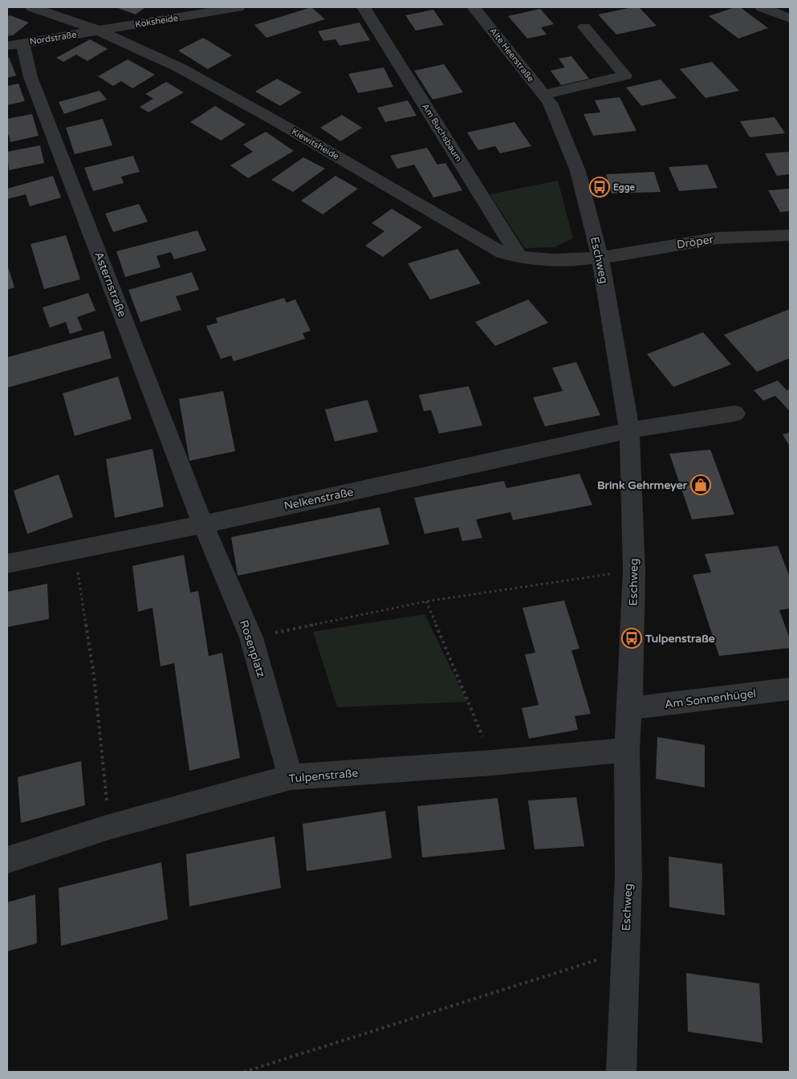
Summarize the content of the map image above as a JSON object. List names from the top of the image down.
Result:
{
  "streets": {
    "street": [
      "Koksheide",
      "Nordstraße",
      "Alte Heerstraße",
      "Am Buchsbaum",
      "Kiewitsheide",
      "Dröper",
      "Eschweg",
      "Asternstraße",
      "Nelkenstraße",
      "Rosenplatz",
      "Am Sonnenhügel",
      "Tulpenstraße"
    ]
  },
  "crossings": [
    ["Koksheide", "Nordstraße"],
    ["Koksheide", "Kiewitsheide"],
    ["Nordstraße", "Kiewitsheide"],
    ["Nordstraße", "Asternstraße"],
    ["Alte Heerstraße", "Eschweg"],
    ["Am Buchsbaum", "Kiewitsheide"],
    ["Kiewitsheide", "Dröper"],
    ["Kiewitsheide", "Eschweg"],
    ["Dröper", "Eschweg"],
    ["Eschweg", "Nelkenstraße"],
    ["Eschweg", "Am Sonnenhügel"],
    ["Eschweg", "Tulpenstraße"],
    ["Asternstraße", "Nelkenstraße"],
    ["Asternstraße", "Rosenplatz"],
    ["Nelkenstraße", "Rosenplatz"],
    ["Rosenplatz", "Tulpenstraße"]
  ],
  "places": {
    "bus stop": ["Egge", "Tulpenstraße"],
    "shop": ["Brink Gehrmeyer"]
  }
}
